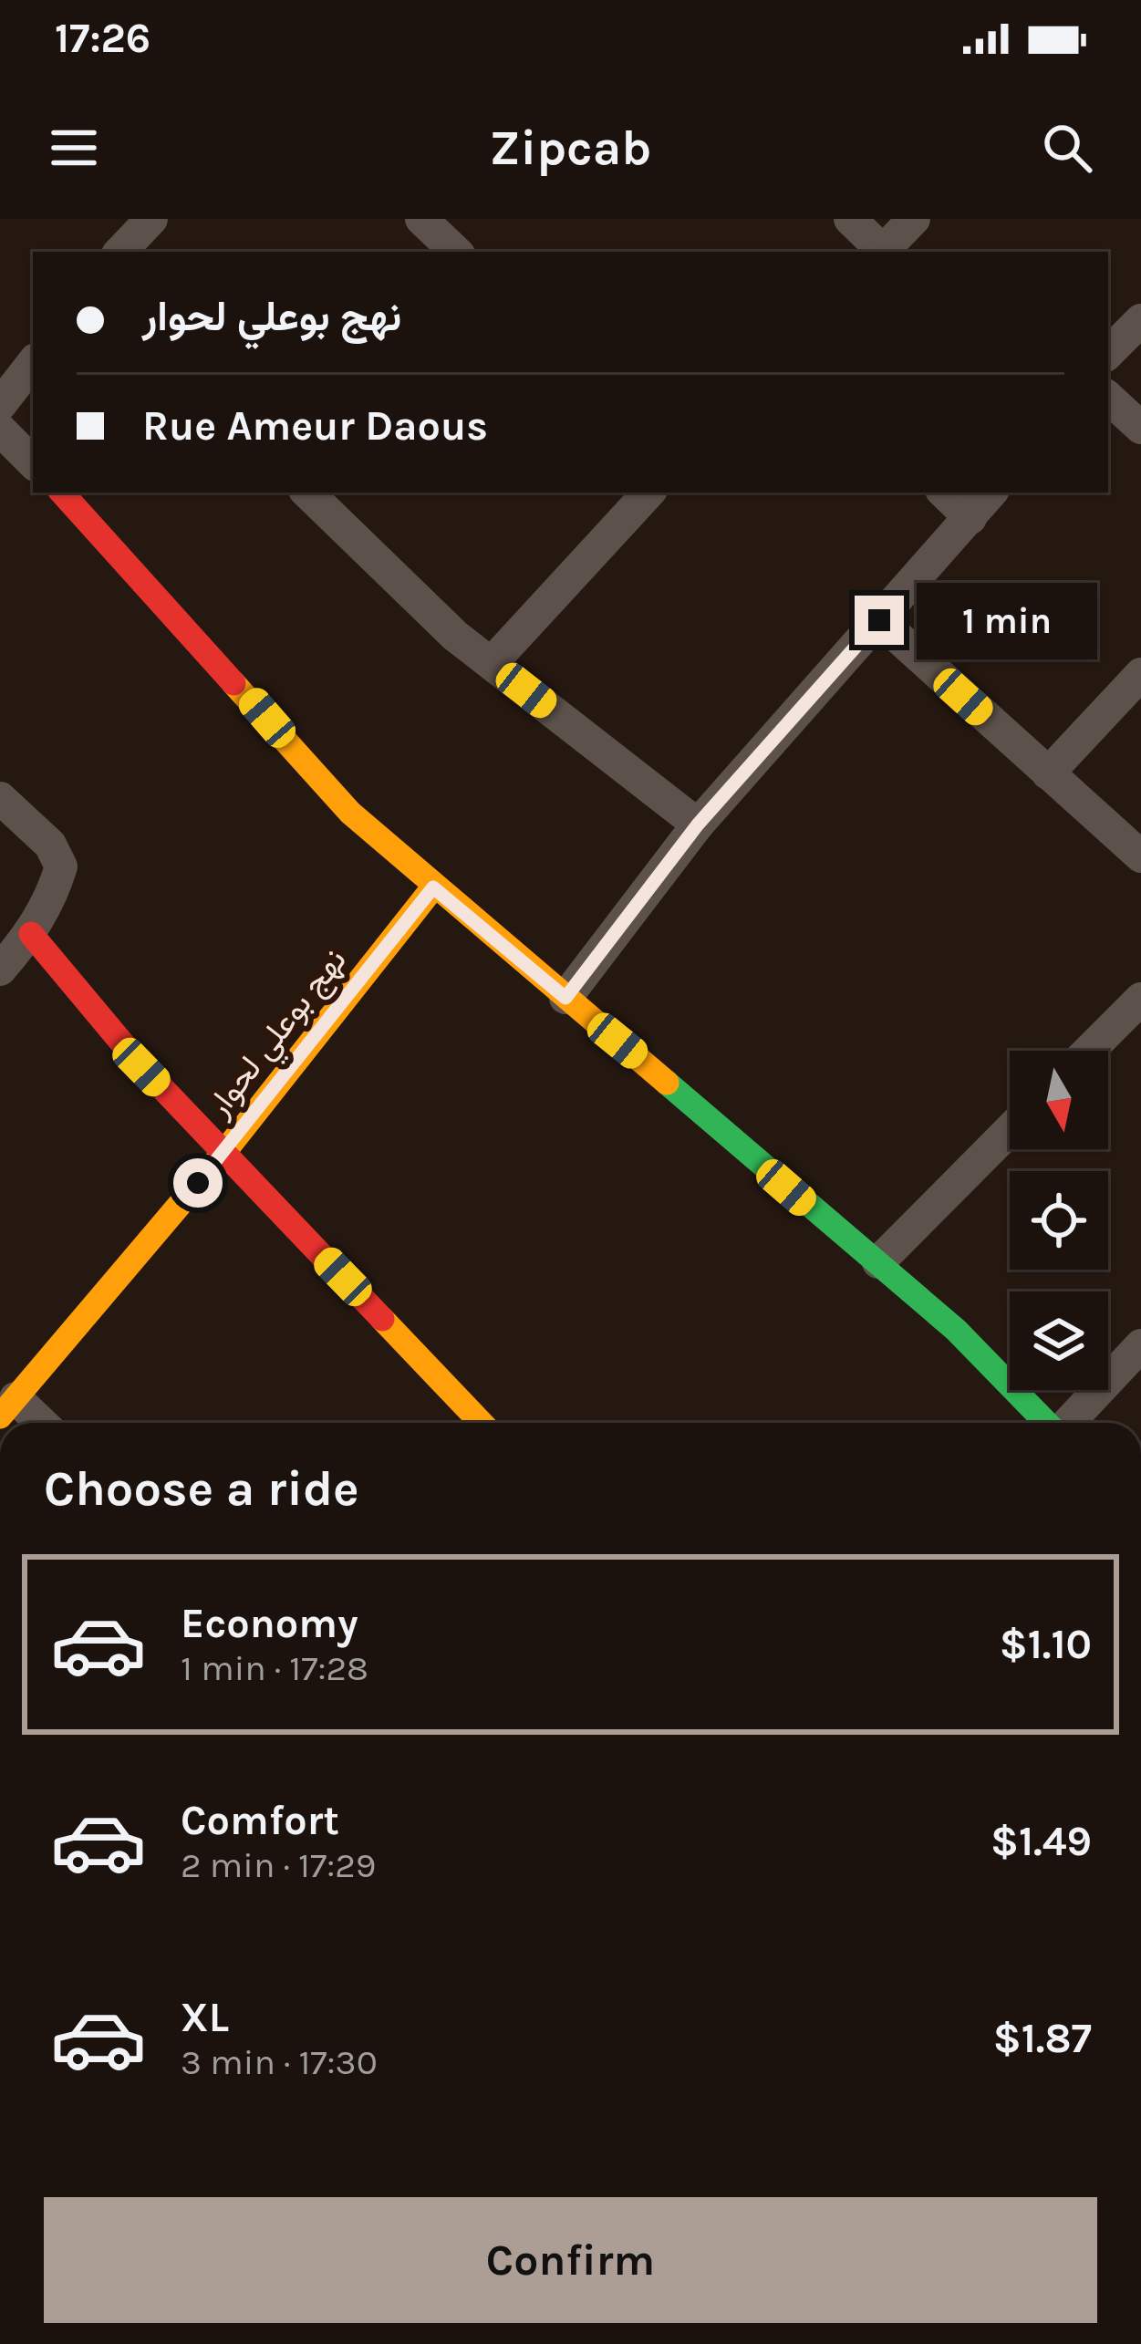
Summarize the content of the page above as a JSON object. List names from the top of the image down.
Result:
{
  "streets": {
    "street": ["نهج بوعلي لحوار"]
  },
  "north": "bottom",
  "page": {
    "status": "17:26",
    "header": "Zipcab",
    "banner": ["نهج بوعلي لحوار", "Rue Ameur Daous"],
    "bubble": "1 min",
    "heading": "Choose a ride",
    "list": [
      {
        "name": "Economy",
        "note": "1 min · 17:28",
        "value": "$1.10"
      },
      {
        "name": "Comfort",
        "note": "2 min · 17:29",
        "value": "$1.49"
      },
      {
        "name": "XL",
        "note": "3 min · 17:30",
        "value": "$1.87"
      }
    ],
    "buttons": "Confirm"
  }
}
